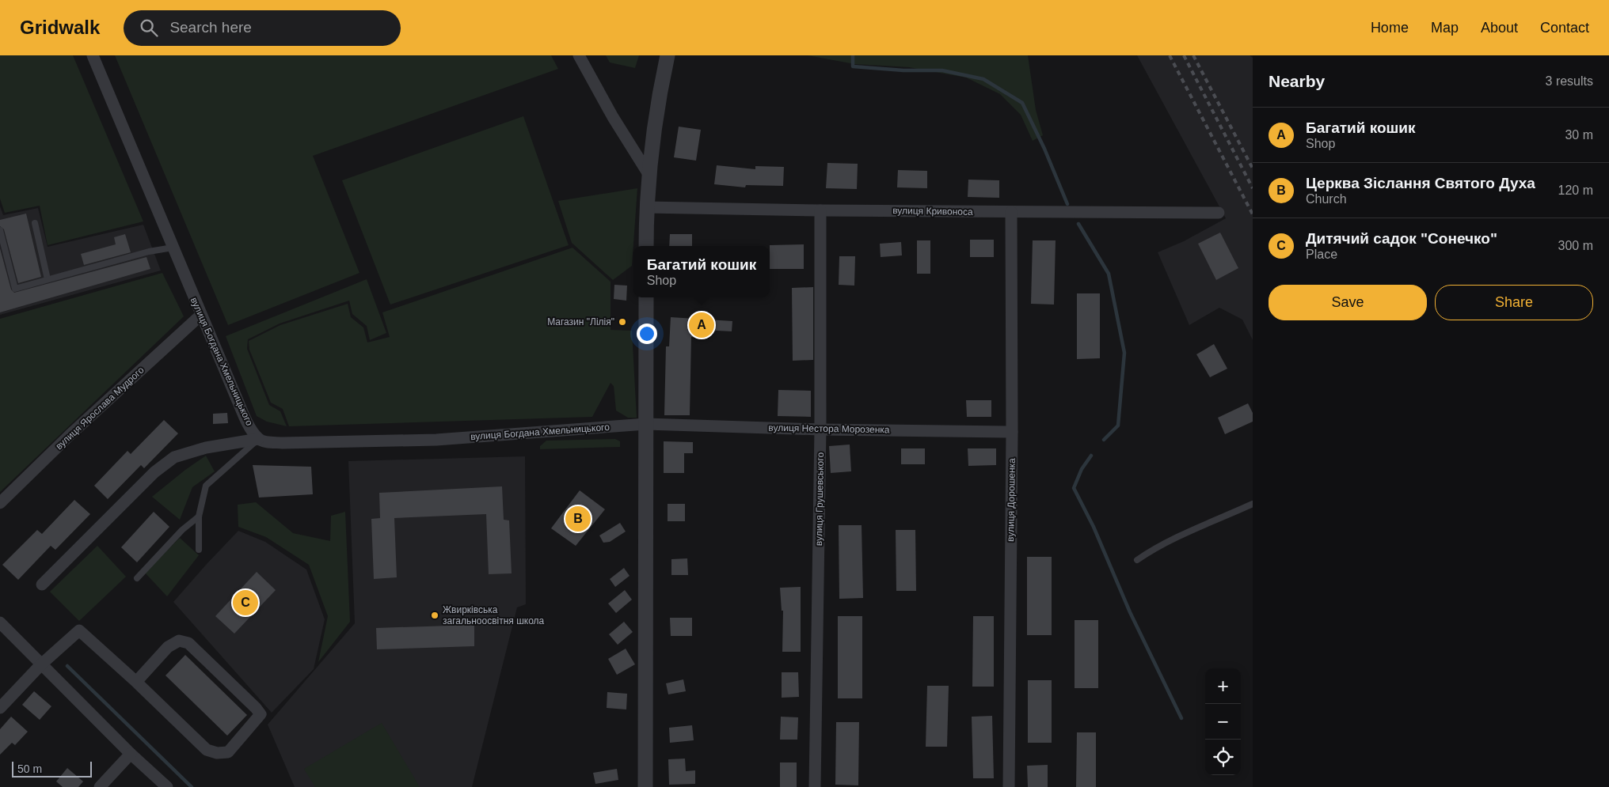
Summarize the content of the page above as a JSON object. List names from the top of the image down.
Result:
{
  "streets": {
    "street": [
      "вулиця Кривоноса",
      "вулиця Богдана Хмельницького",
      "вулиця Ярослава Мудрого",
      "вулиця Нестора Морозенка",
      "вулиця Грушевського",
      "вулиця Дорошенка"
    ]
  },
  "crossings": [
    ["вулиця Кривоноса", "вулиця Грушевського"],
    ["вулиця Кривоноса", "вулиця Дорошенка"],
    ["вулиця Богдана Хмельницького", "вулиця Ярослава Мудрого"],
    ["вулиця Богдана Хмельницького", "вулиця Нестора Морозенка"],
    ["вулиця Нестора Морозенка", "вулиця Грушевського"],
    ["вулиця Нестора Морозенка", "вулиця Дорошенка"]
  ],
  "places": ["Магазин \"Лілія\"", "Жвирківська загальноосвітня школа"],
  "scale_bar": "50 m",
  "page": {
    "header": "Gridwalk",
    "search": "Search here",
    "nav": [
      "Home",
      "Map",
      "About",
      "Contact"
    ],
    "heading": ["Nearby", "3 results"],
    "list": [
      {
        "mark": "A",
        "name": "Багатий кошик",
        "note": "Shop",
        "value": "30 m"
      },
      {
        "mark": "B",
        "name": "Церква Зіслання Святого Духа",
        "note": "Church",
        "value": "120 m"
      },
      {
        "mark": "C",
        "name": "Дитячий садок \"Сонечко\"",
        "note": "Place",
        "value": "300 m"
      }
    ],
    "popup": ["Багатий кошик", "Shop"],
    "buttons": ["Save", "Share"],
    "pins": ["A", "B", "C"],
    "map_buttons": ["+", "−"],
    "scale": "50 m"
  }
}
